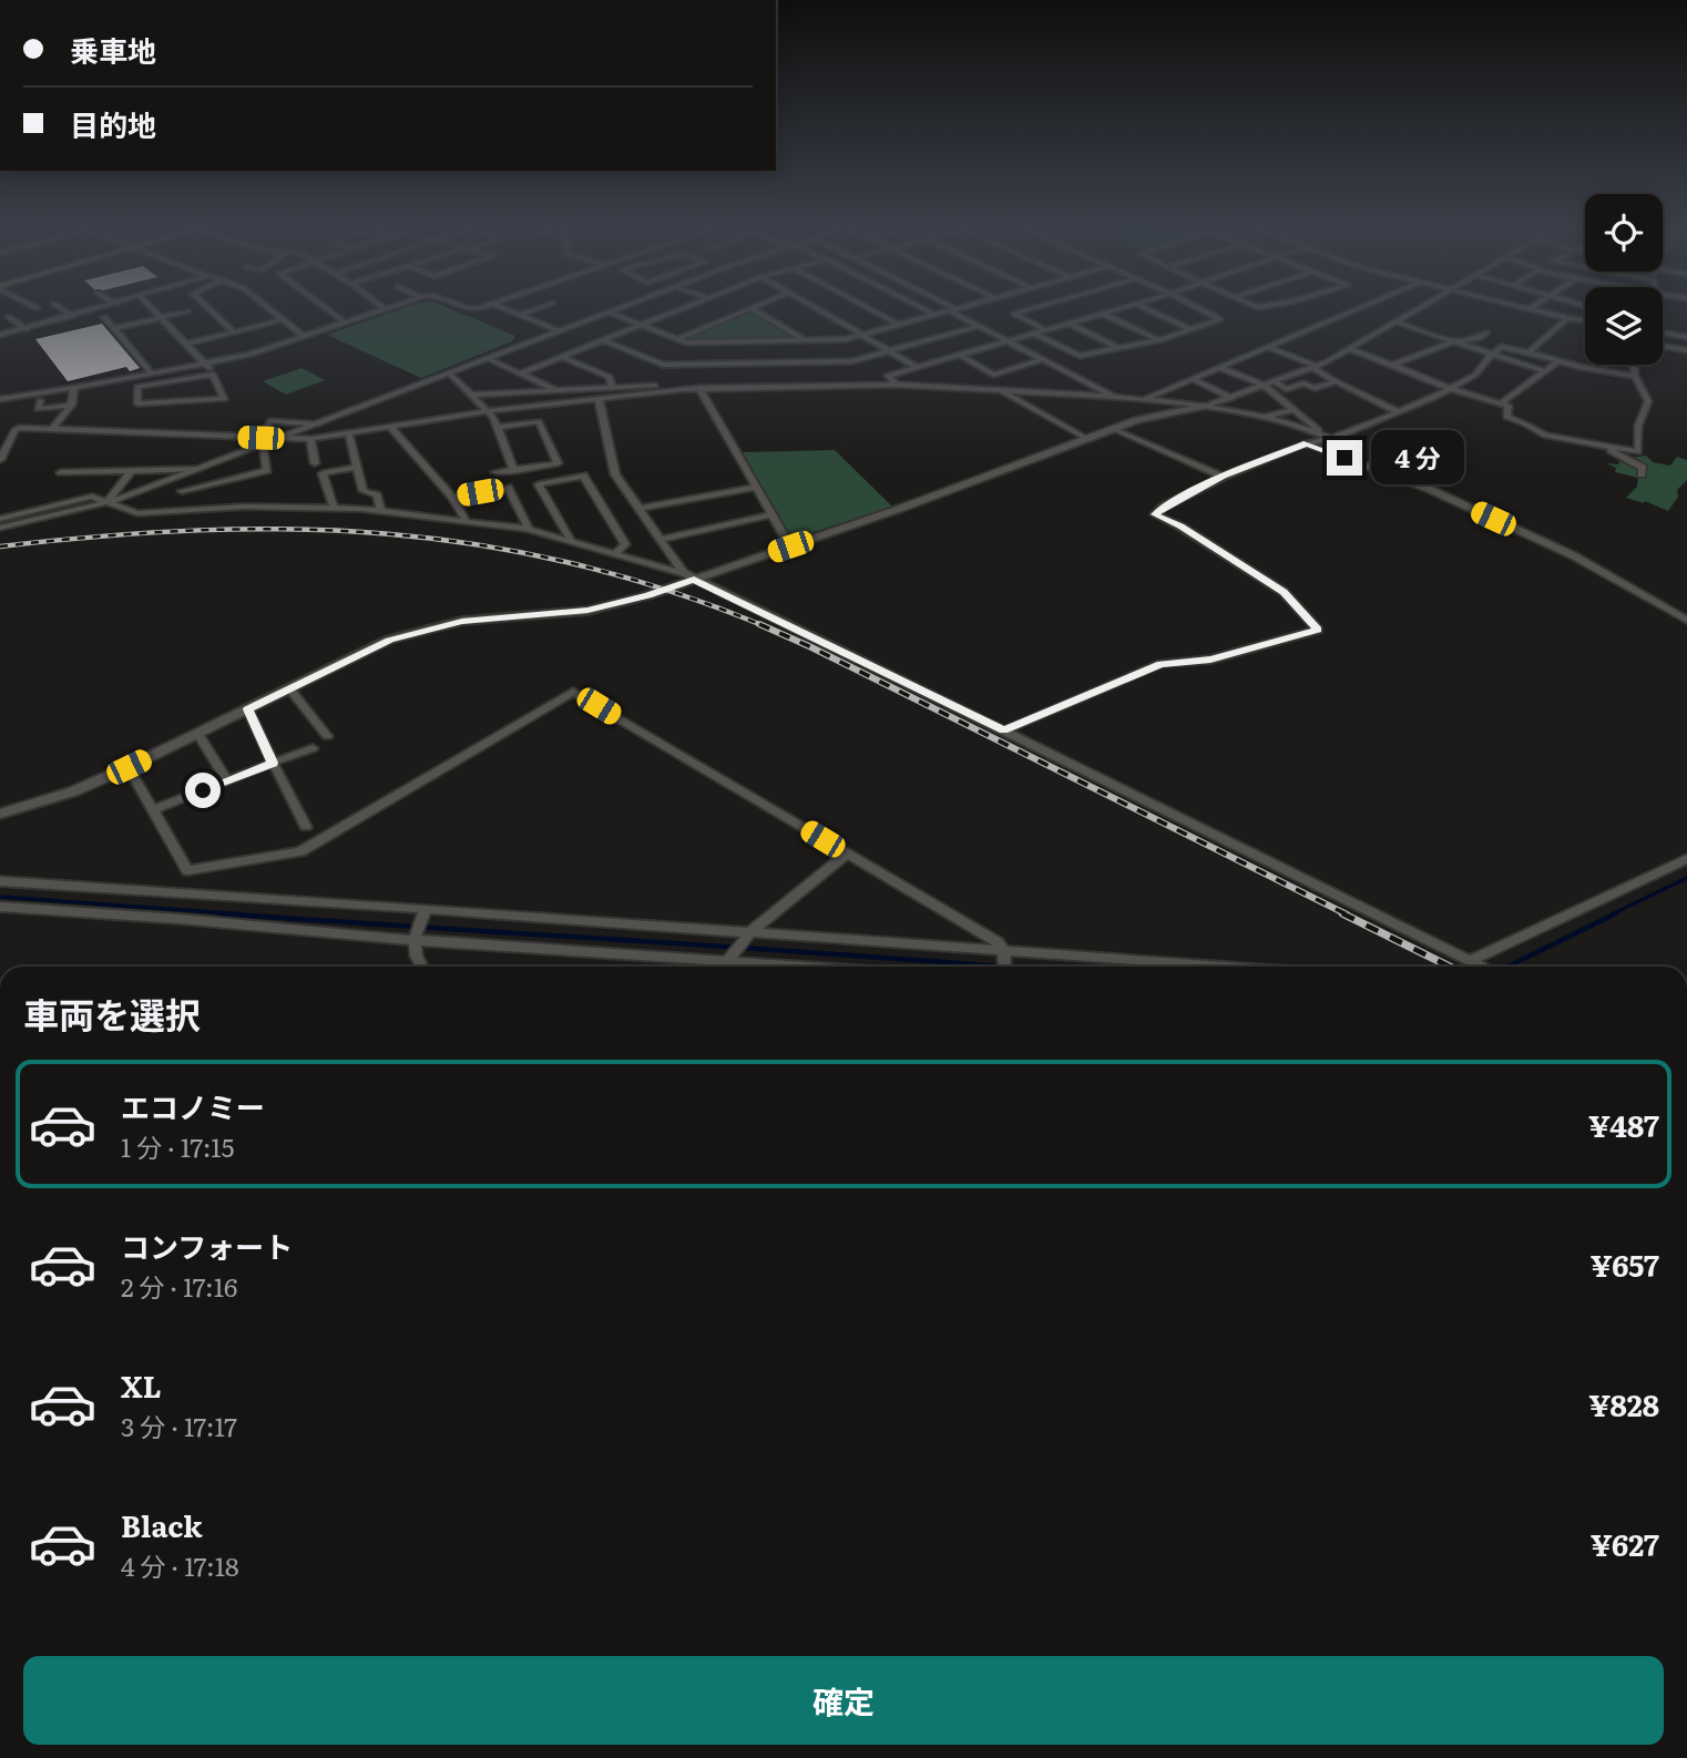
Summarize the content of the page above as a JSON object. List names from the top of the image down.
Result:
{
  "page": {
    "banner": ["乗車地", "目的地"],
    "bubble": "4 分",
    "heading": "車両を選択",
    "list": [
      {
        "name": "エコノミー",
        "note": "1 分 · 17:15",
        "value": "¥487"
      },
      {
        "name": "コンフォート",
        "note": "2 分 · 17:16",
        "value": "¥657"
      },
      {
        "name": "XL",
        "note": "3 分 · 17:17",
        "value": "¥828"
      },
      {
        "name": "Black",
        "note": "4 分 · 17:18",
        "value": "¥627"
      }
    ],
    "buttons": "確定"
  }
}
